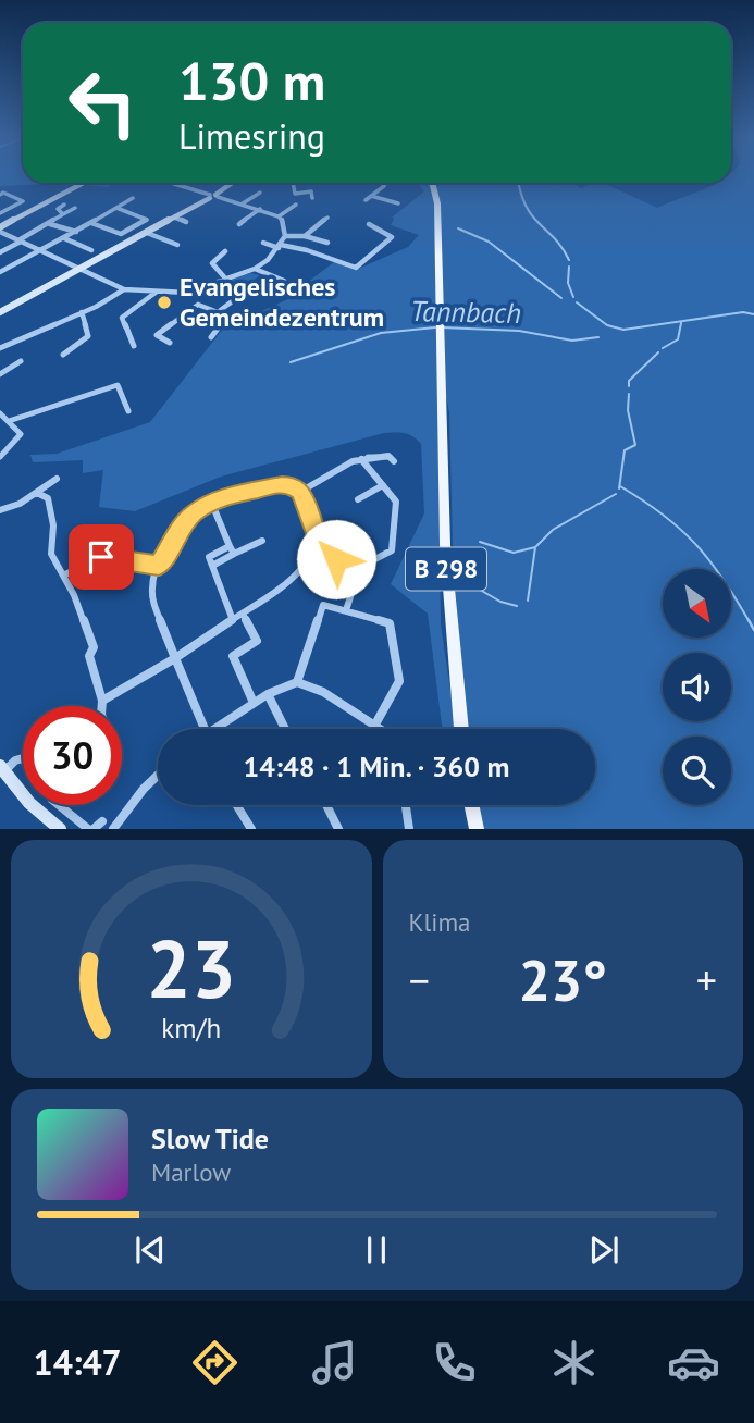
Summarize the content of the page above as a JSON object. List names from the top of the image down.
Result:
{
  "streets": {
    "main road": ["B 298"]
  },
  "water": ["Tannbach"],
  "places": ["Evangelisches Gemeindezentrum"],
  "north": "bottom right",
  "page": {
    "turn": ["130 m", "Limesring"],
    "limit": "30",
    "trip": "14:48 · 1 Min. · 360 m",
    "tile": "Klima",
    "heat": ["−", "23°", "+"],
    "song": ["Slow Tide", "Marlow"],
    "tabs": "14:47",
    "gauge": ["23", "km/h"]
  }
}
